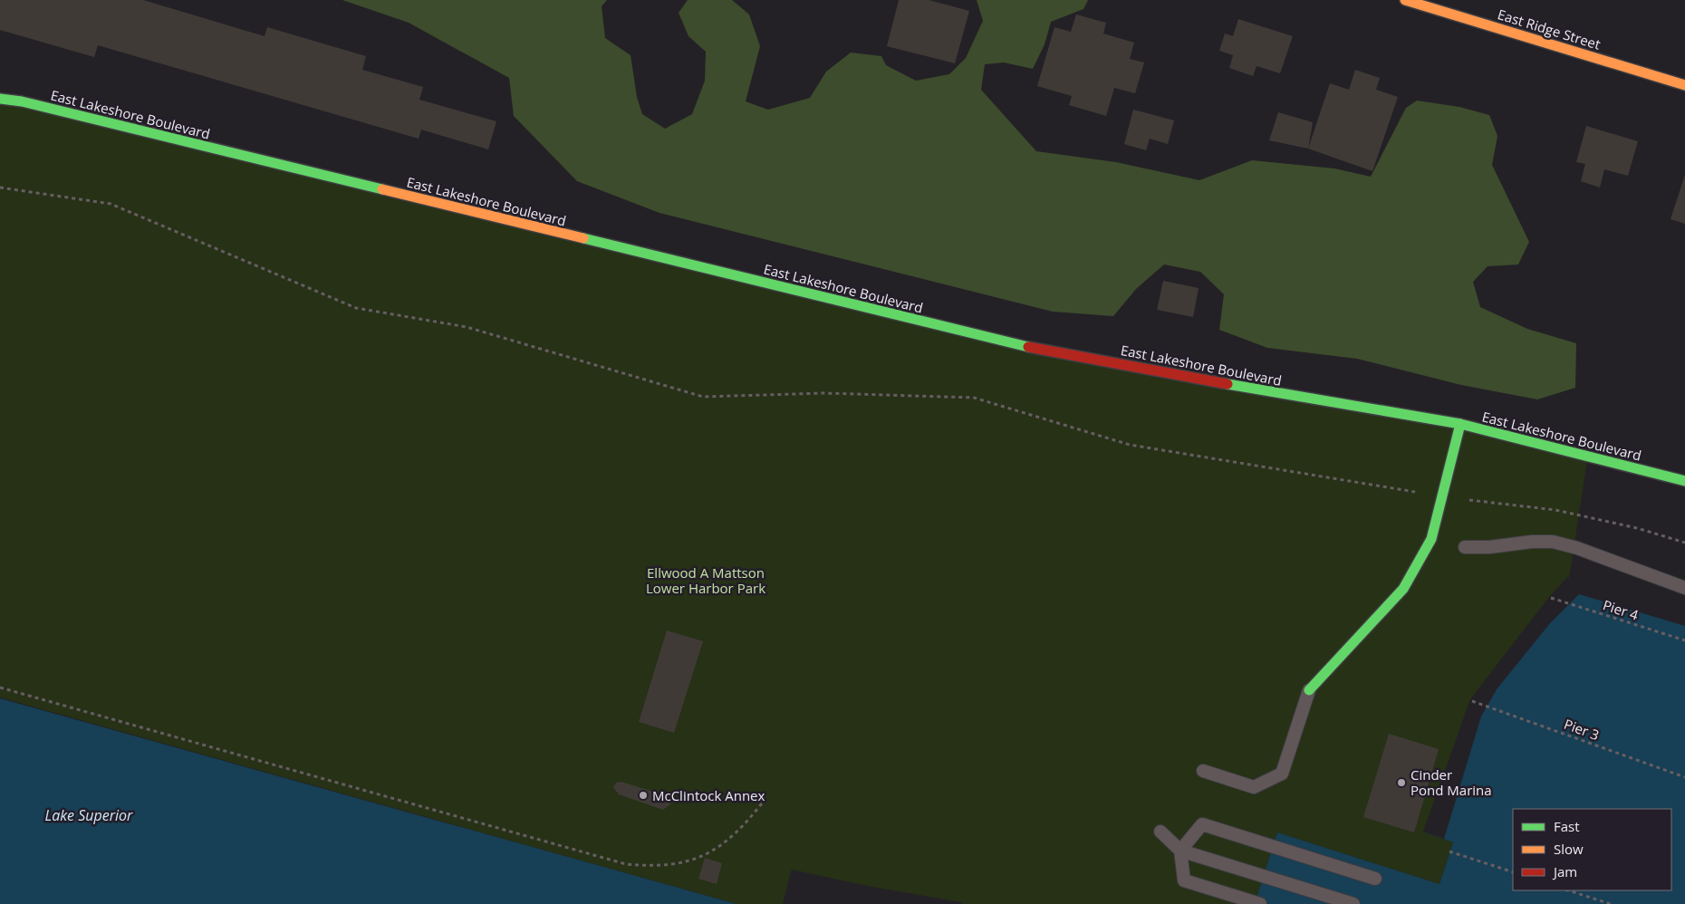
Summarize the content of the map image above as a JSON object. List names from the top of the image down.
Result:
{
  "streets": {
    "street": ["East Ridge Street", "East Lakeshore Boulevard"],
    "path": ["Pier 4", "Pier 3"]
  },
  "water": ["Lake Superior"],
  "parks": ["Ellwood A Mattson Lower Harbor Park"],
  "places": ["Cinder Pond Marina", "McClintock Annex"],
  "legend": ["Fast", "Slow", "Jam"]
}
